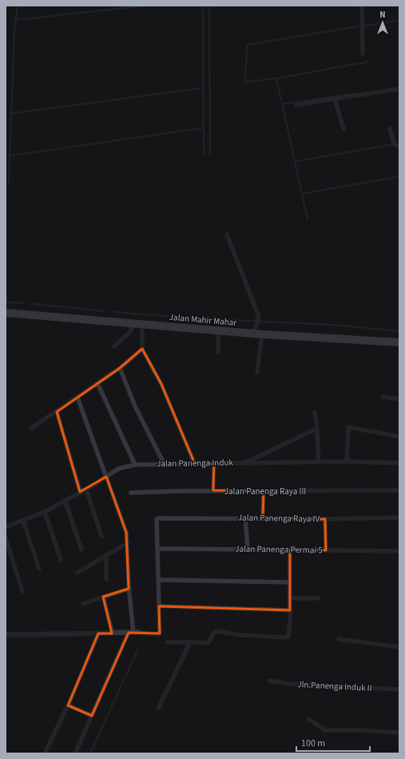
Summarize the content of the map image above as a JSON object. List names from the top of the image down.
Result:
{
  "streets": {
    "highway": ["Jalan Mahir Mahar"],
    "street": [
      "Jalan Panenga Induk",
      "Jalan Panenga Raya III",
      "Jalan Panenga Raya IV",
      "Jalan Panenga Permai 5",
      "Jln.Panenga Induk II"
    ]
  },
  "crossings": [
    ["Jalan Panenga Raya IV", "Jalan Panenga Permai 5"]
  ],
  "scale_bar": "100 m",
  "north": "top"
}
